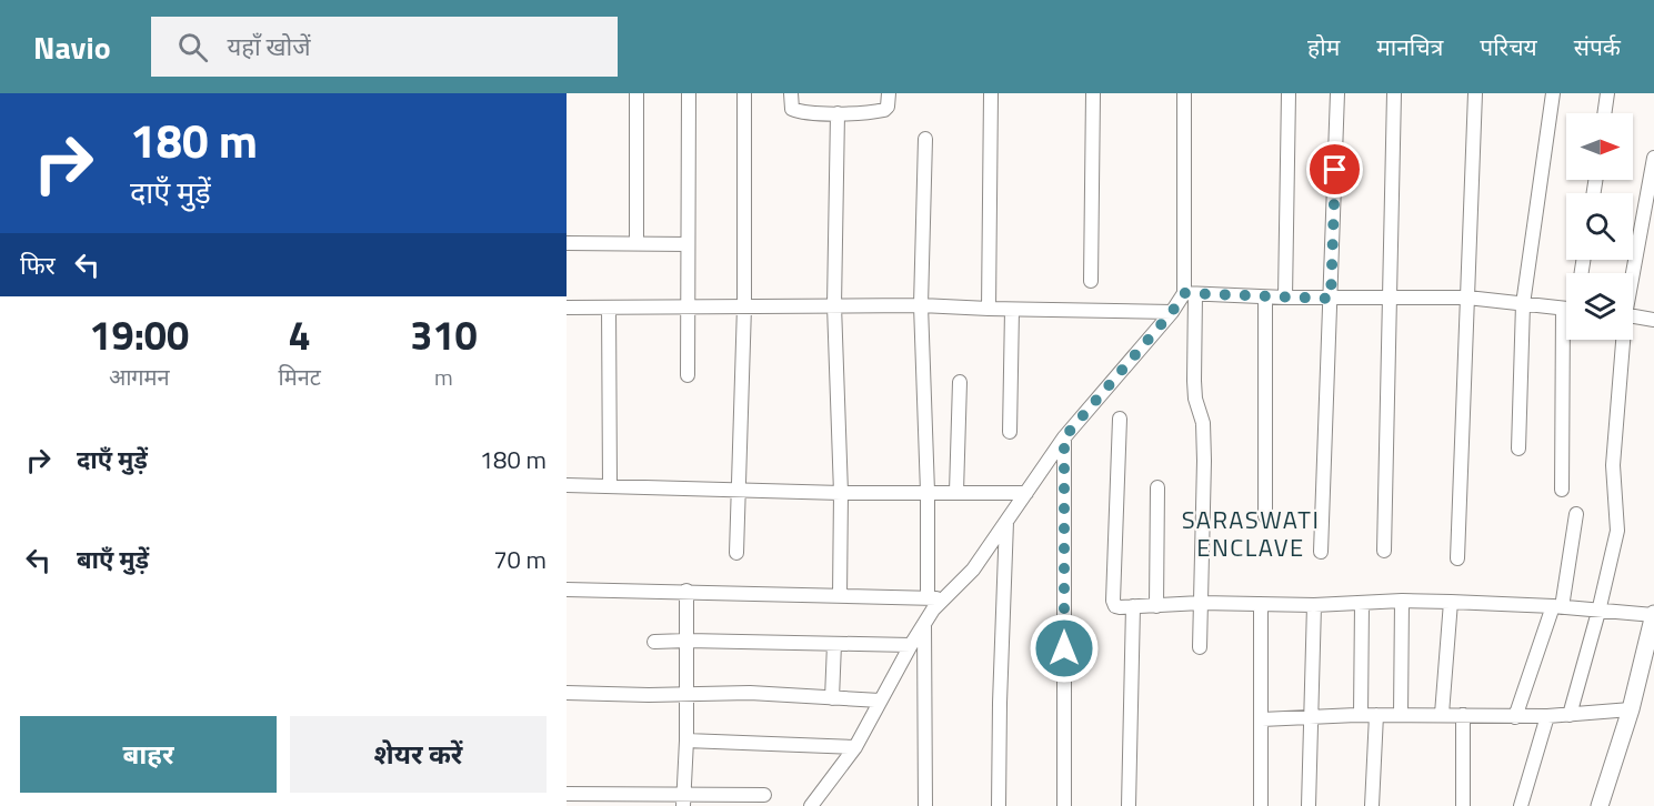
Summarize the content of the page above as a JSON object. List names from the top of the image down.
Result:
{
  "districts": ["SARASWATI ENCLAVE"],
  "north": "right",
  "page": {
    "header": "Navio",
    "search": "यहाँ खोजें",
    "nav": [
      "होम",
      "मानचित्र",
      "परिचय",
      "संपर्क"
    ],
    "turn": ["180 m", "दाएँ मुड़ें"],
    "then": "फिर",
    "eta": [
      "19:00",
      "आगमन",
      "4",
      "मिनट",
      "310",
      "m"
    ],
    "list": [
      {
        "name": "दाएँ मुड़ें",
        "value": "180 m"
      },
      {
        "name": "बाएँ मुड़ें",
        "value": "70 m"
      }
    ],
    "buttons": ["बाहर", "शेयर करें"]
  }
}
